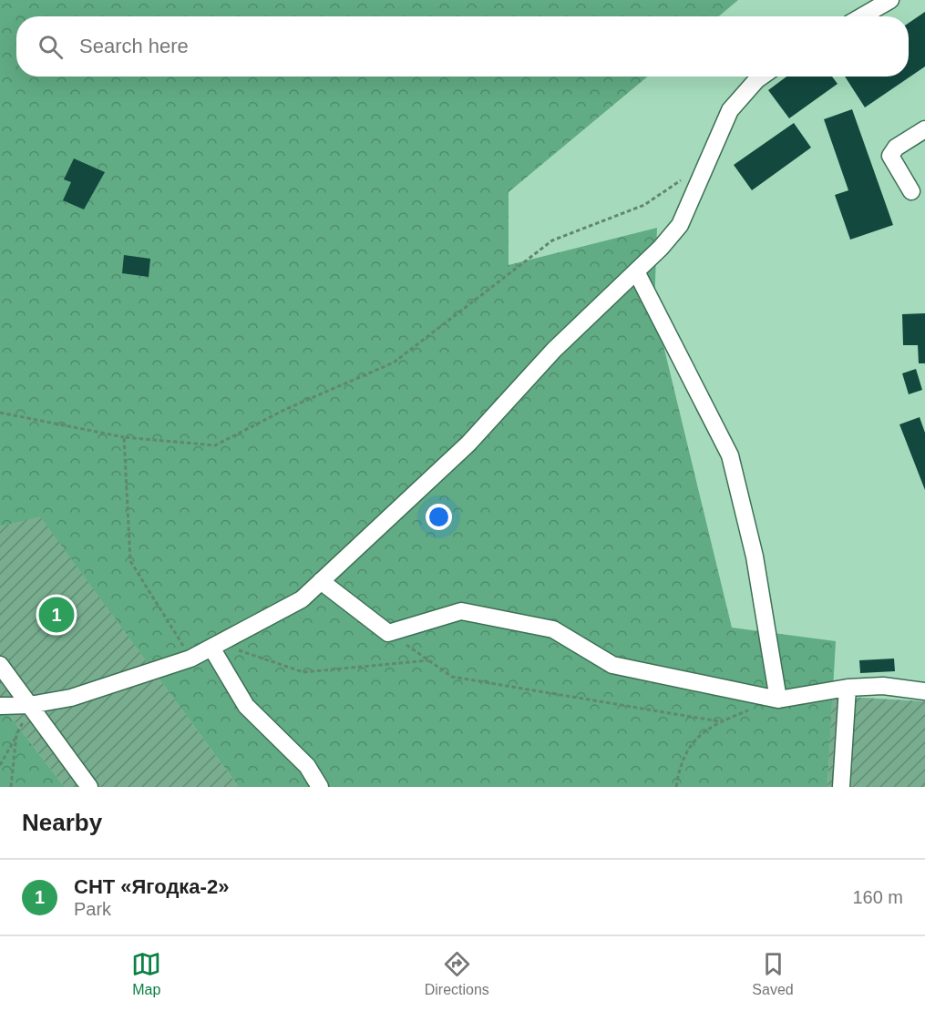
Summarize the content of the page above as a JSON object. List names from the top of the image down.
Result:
{
  "page": {
    "search": "Search here",
    "pins": "1",
    "heading": "Nearby",
    "list": [
      {
        "mark": "1",
        "name": "СНТ «Ягодка-2»",
        "note": "Park",
        "value": "160 m"
      }
    ],
    "nav": ["Map", "Directions", "Saved"]
  }
}
